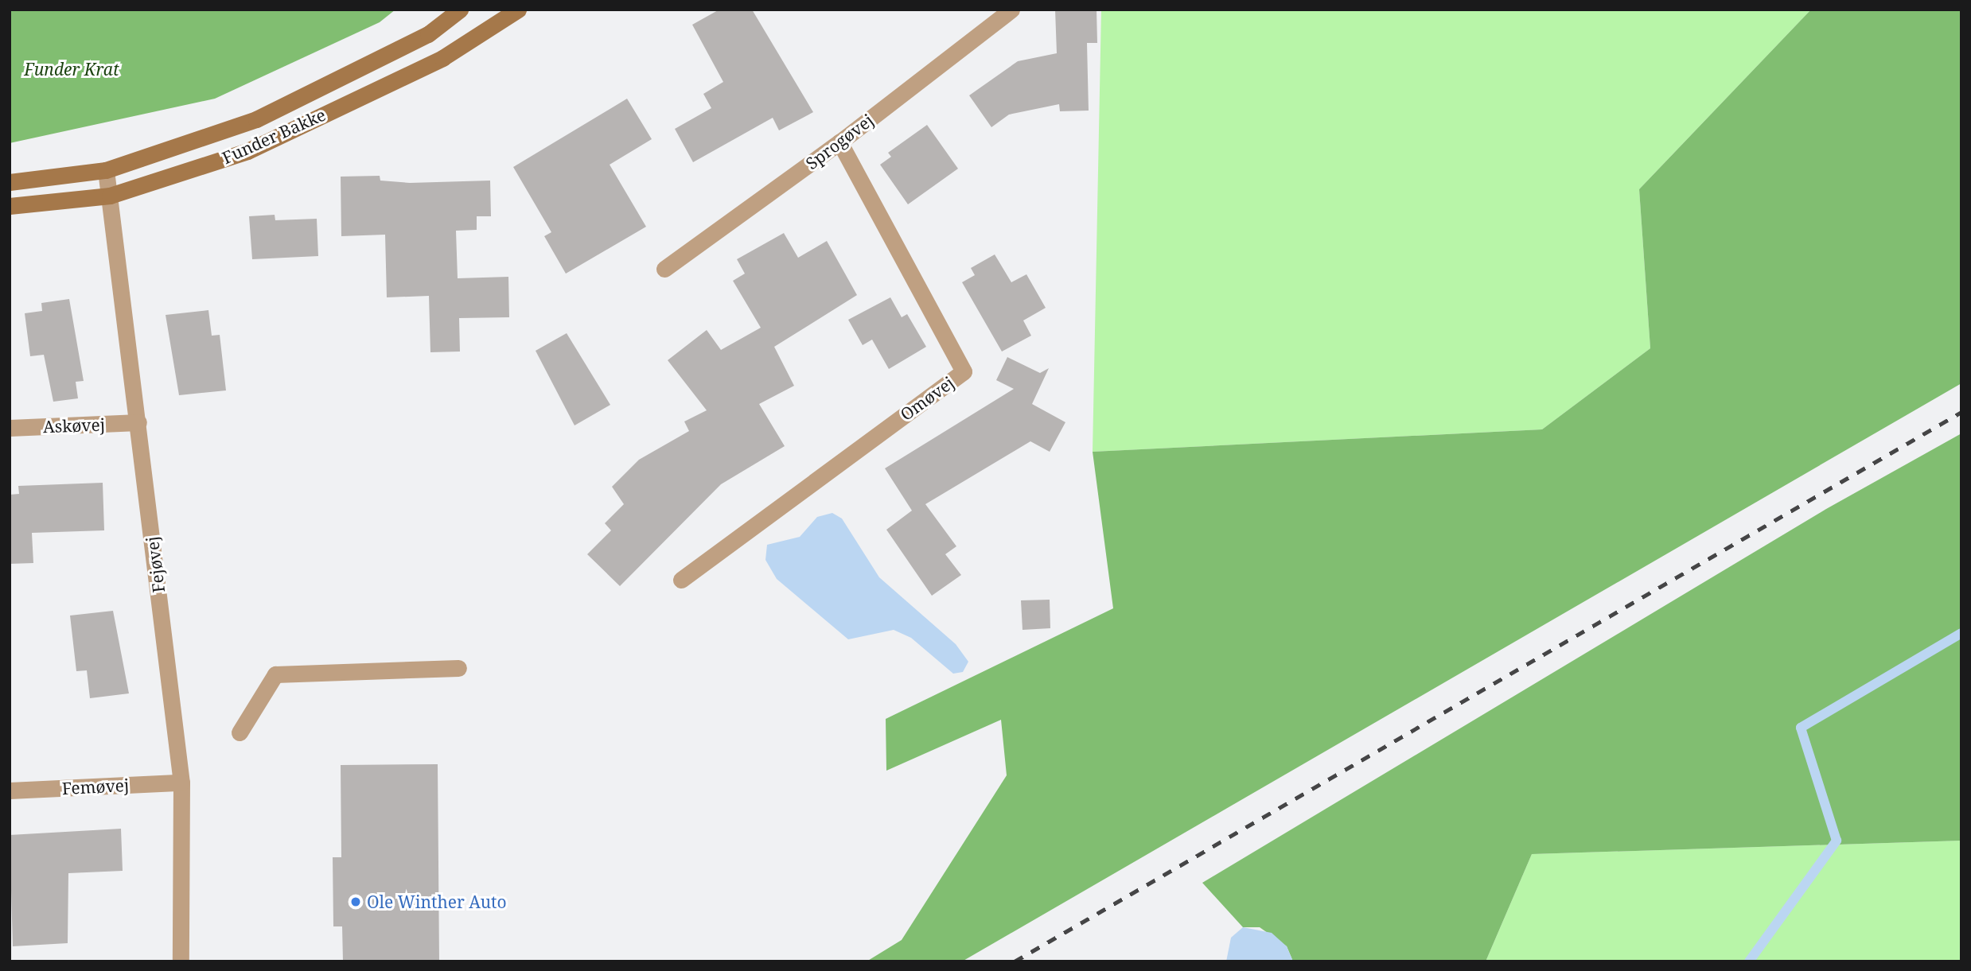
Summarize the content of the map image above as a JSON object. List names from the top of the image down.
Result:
{
  "streets": {
    "main road": ["Funder Bakke"],
    "street": [
      "Sprogøvej",
      "Omøvej",
      "Askøvej",
      "Fejøvej",
      "Femøvej"
    ]
  },
  "crossings": [
    ["Funder Bakke", "Fejøvej"],
    ["Sprogøvej", "Omøvej"],
    ["Askøvej", "Fejøvej"],
    ["Fejøvej", "Femøvej"]
  ],
  "parks": ["Funder Krat"],
  "places": ["Ole Winther Auto"]
}
